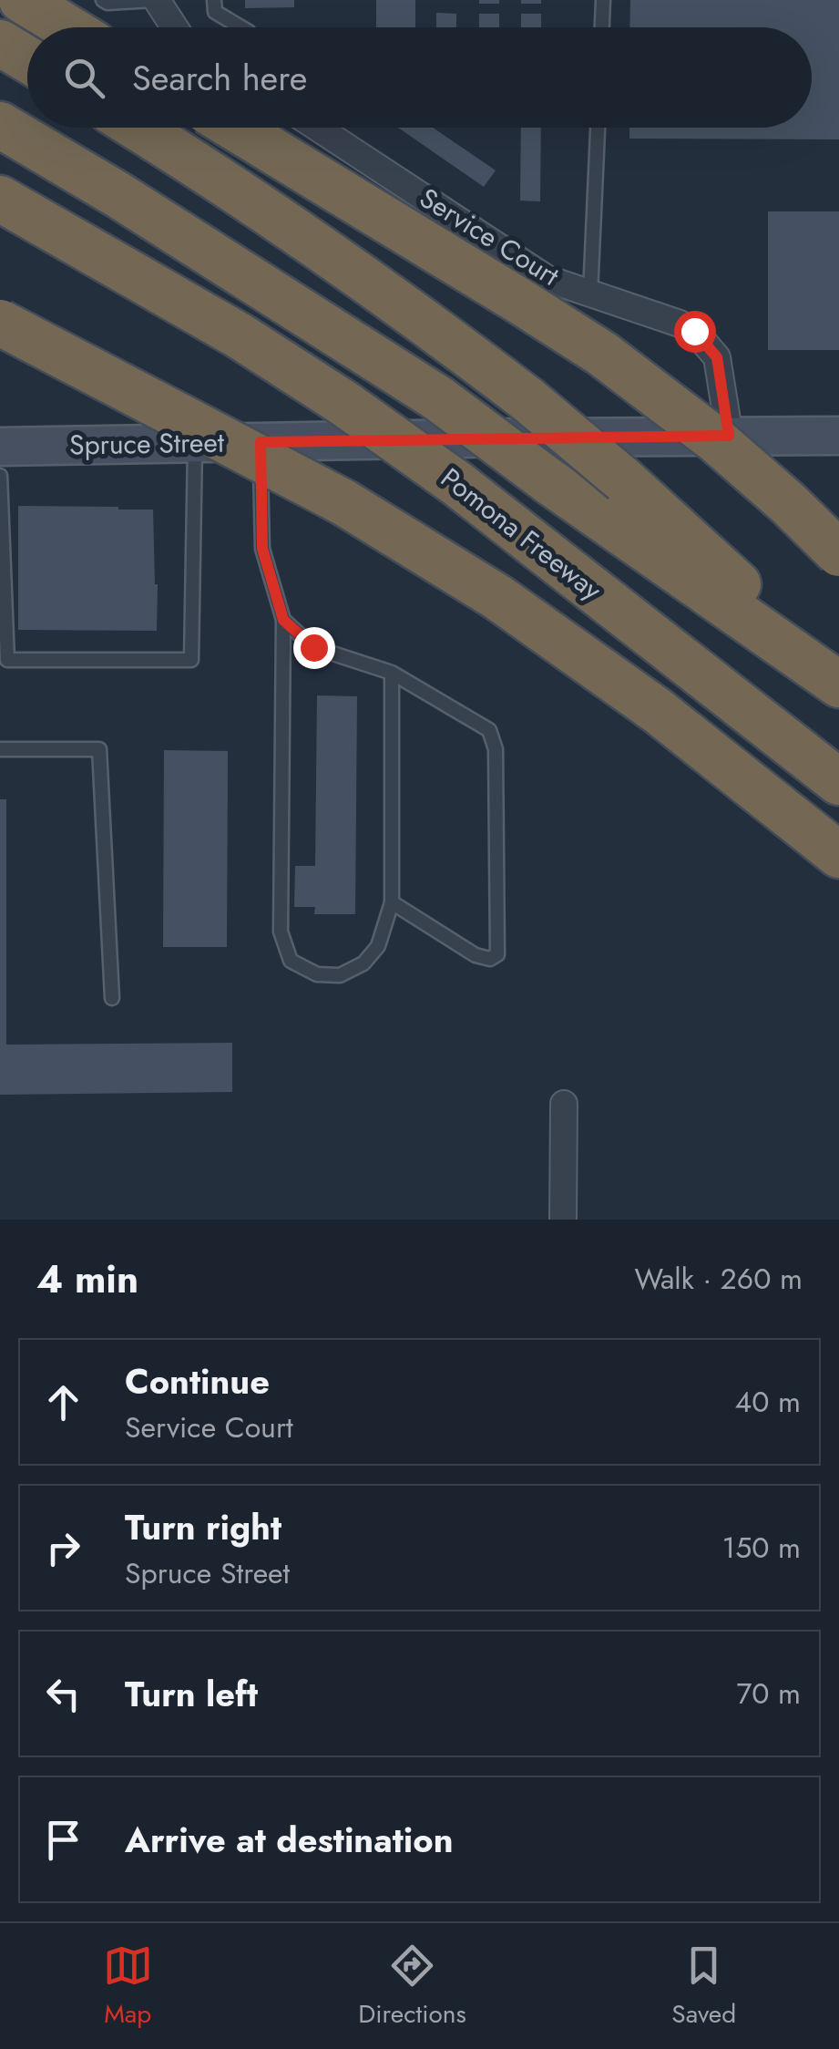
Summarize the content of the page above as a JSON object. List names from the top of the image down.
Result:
{
  "streets": {
    "highway": ["Pomona Freeway"],
    "main road": ["Spruce Street"],
    "street": ["Service Court"]
  },
  "crossings": [
    ["Service Court", "Spruce Street"]
  ],
  "page": {
    "search": "Search here",
    "heading": ["4 min", "Walk · 260 m"],
    "list": [
      ["Continue", "Service Court", "40 m"],
      ["Turn right", "Spruce Street", "150 m"],
      ["Turn left", "70 m"],
      "Arrive at destination"
    ],
    "nav": ["Map", "Directions", "Saved"]
  }
}
